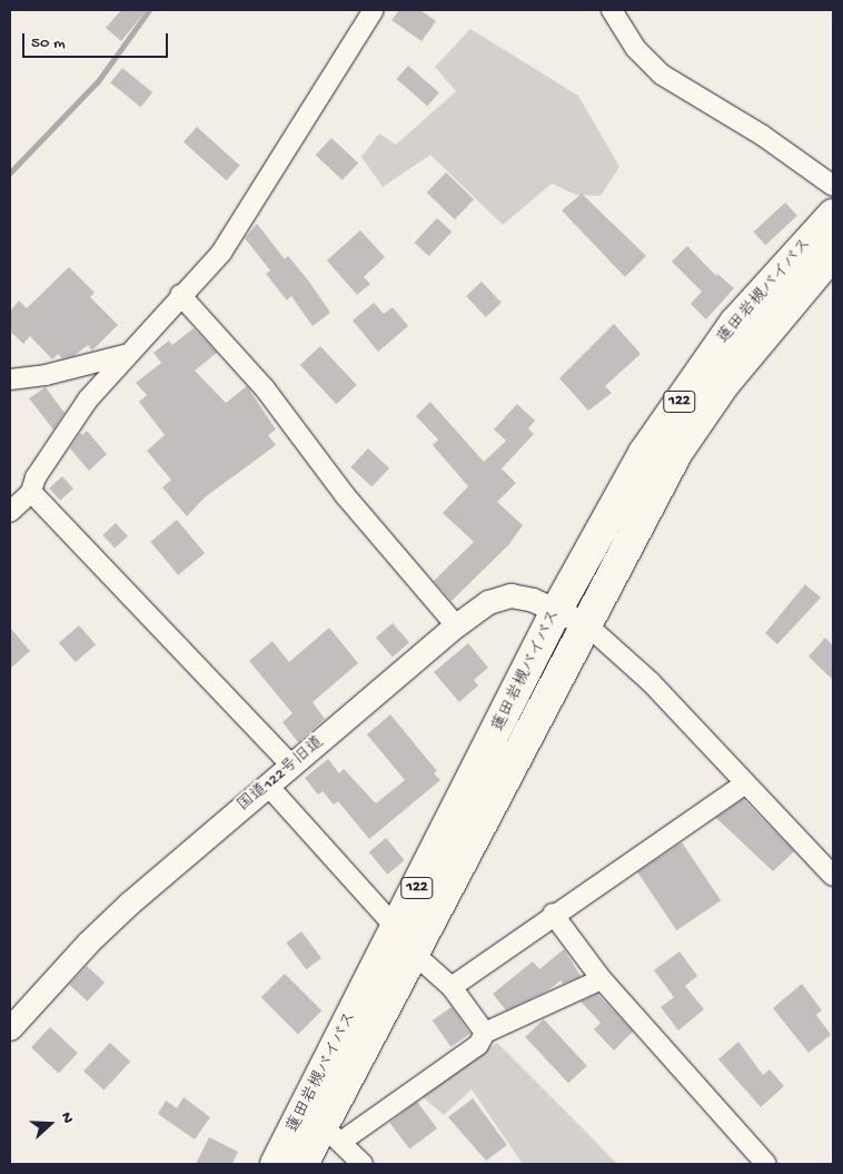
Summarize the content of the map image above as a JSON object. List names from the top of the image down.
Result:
{
  "streets": {
    "highway": ["蓮田岩槻バイパス", "122"],
    "street": ["国道122号旧道"]
  },
  "crossings": [
    ["蓮田岩槻バイパス", "国道122号旧道"]
  ],
  "scale_bar": "50 m",
  "north": "right"
}
